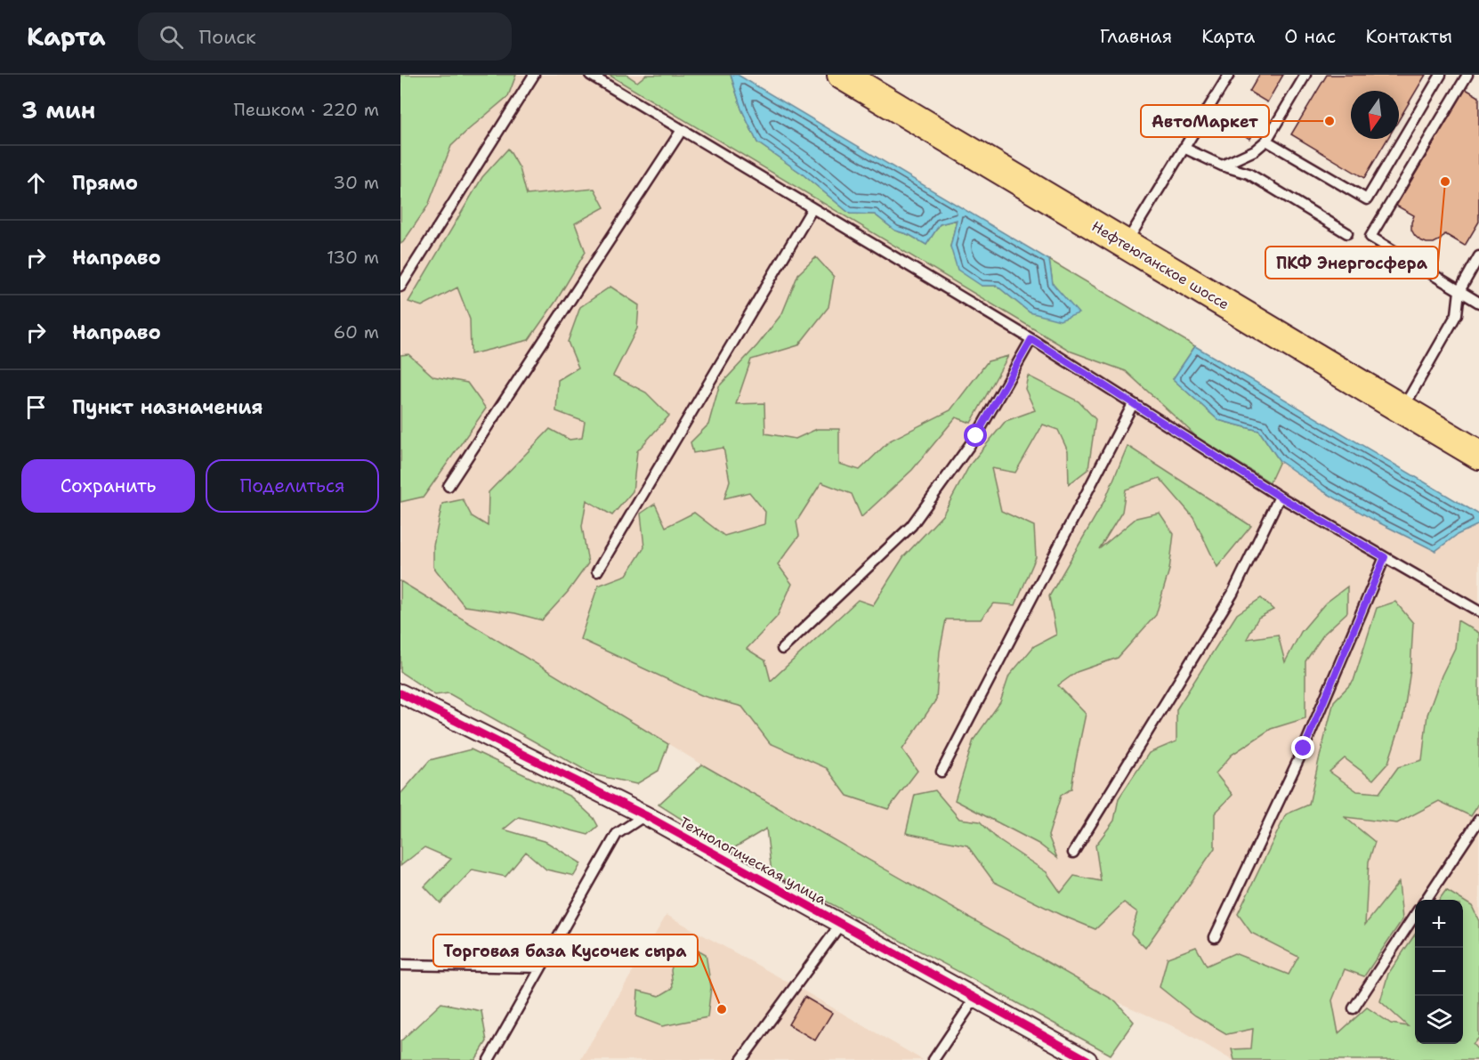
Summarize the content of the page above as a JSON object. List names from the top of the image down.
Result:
{
  "streets": {
    "main road": ["Нефтеюганское шоссе"],
    "street": ["Технологическая улица"]
  },
  "places": ["АвтоМаркет", "ПКФ Энергосфера", "Торговая база Кусочек сыра"],
  "north": "bottom",
  "page": {
    "header": "Карта",
    "search": "Поиск",
    "nav": [
      "Главная",
      "Карта",
      "О нас",
      "Контакты"
    ],
    "heading": ["3 мин", "Пешком · 220 m"],
    "list": [
      ["Прямо", "30 m"],
      ["Направо", "130 m"],
      ["Направо", "60 m"],
      "Пункт назначения"
    ],
    "buttons": ["Сохранить", "Поделиться"],
    "map_buttons": ["+", "−"]
  }
}
